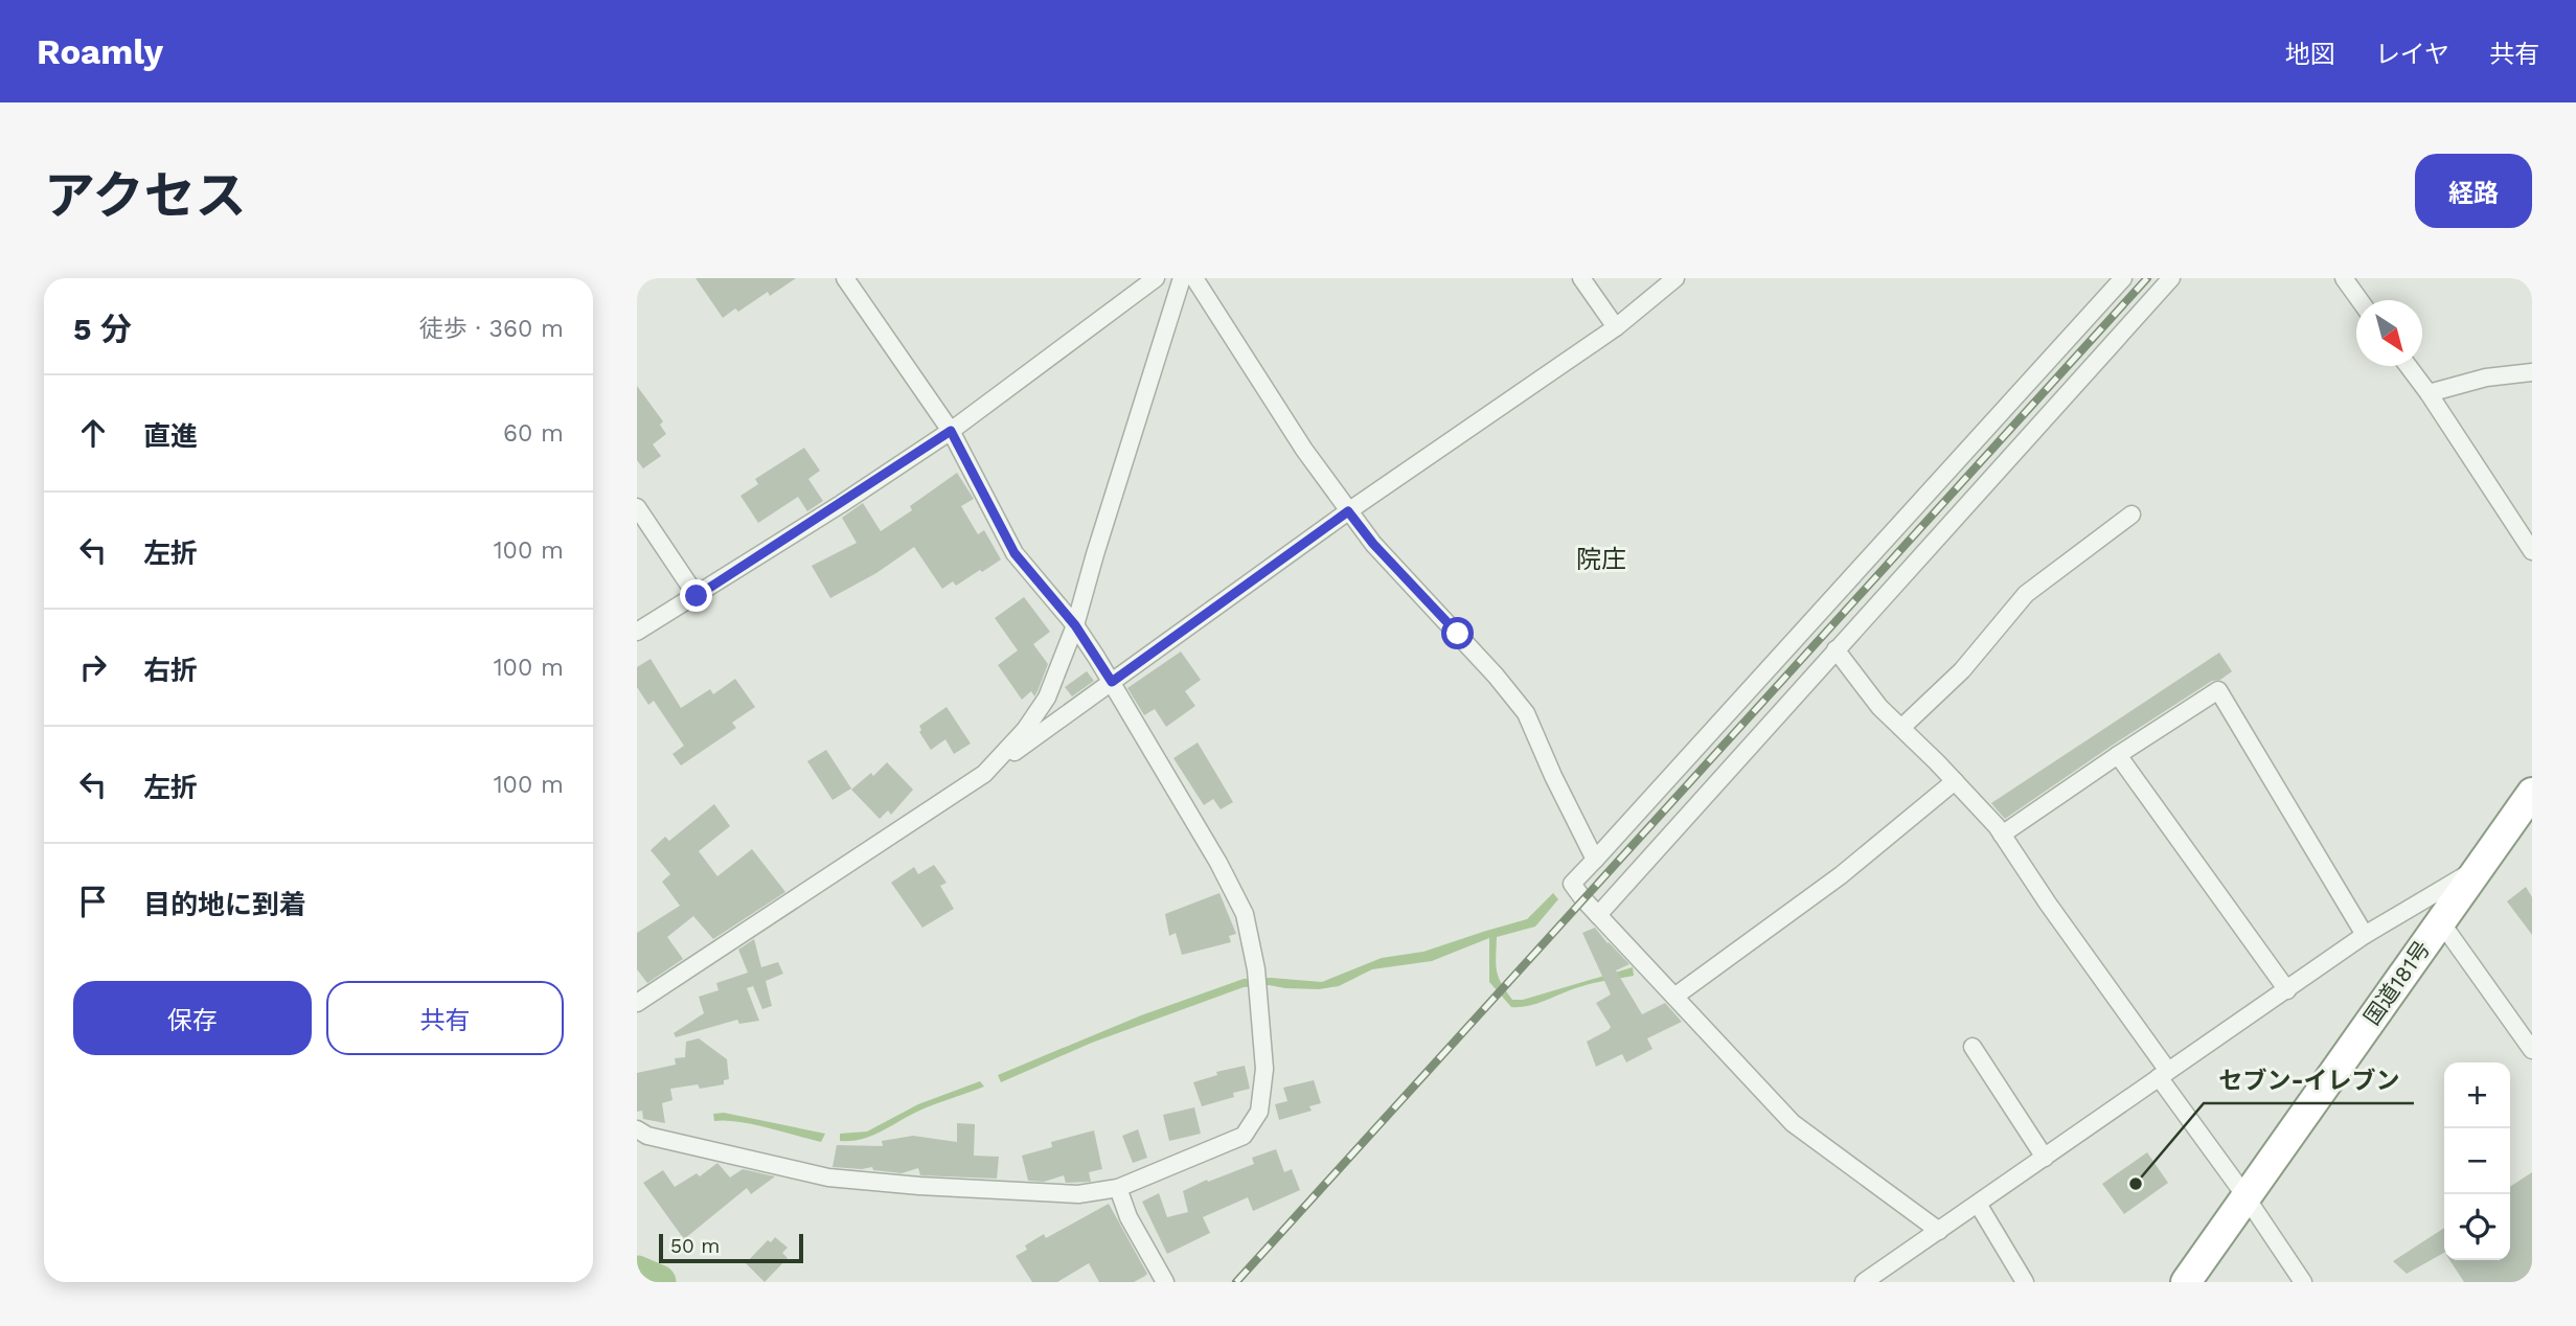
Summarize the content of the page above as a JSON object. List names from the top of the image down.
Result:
{
  "streets": {
    "highway": ["国道181号"]
  },
  "districts": ["院庄"],
  "places": ["セブン-イレブン"],
  "scale_bar": "50 m",
  "north": "bottom right",
  "page": {
    "header": "Roamly",
    "nav": ["地図", "レイヤ", "共有"],
    "title": "アクセス",
    "buttons": [
      "経路",
      ["保存", "共有"]
    ],
    "heading": ["5 分", "徒歩 · 360 m"],
    "list": [
      ["直進", "60 m"],
      ["左折", "100 m"],
      ["右折", "100 m"],
      ["左折", "100 m"],
      "目的地に到着"
    ],
    "map_buttons": ["+", "−"],
    "scale": "50 m"
  }
}
